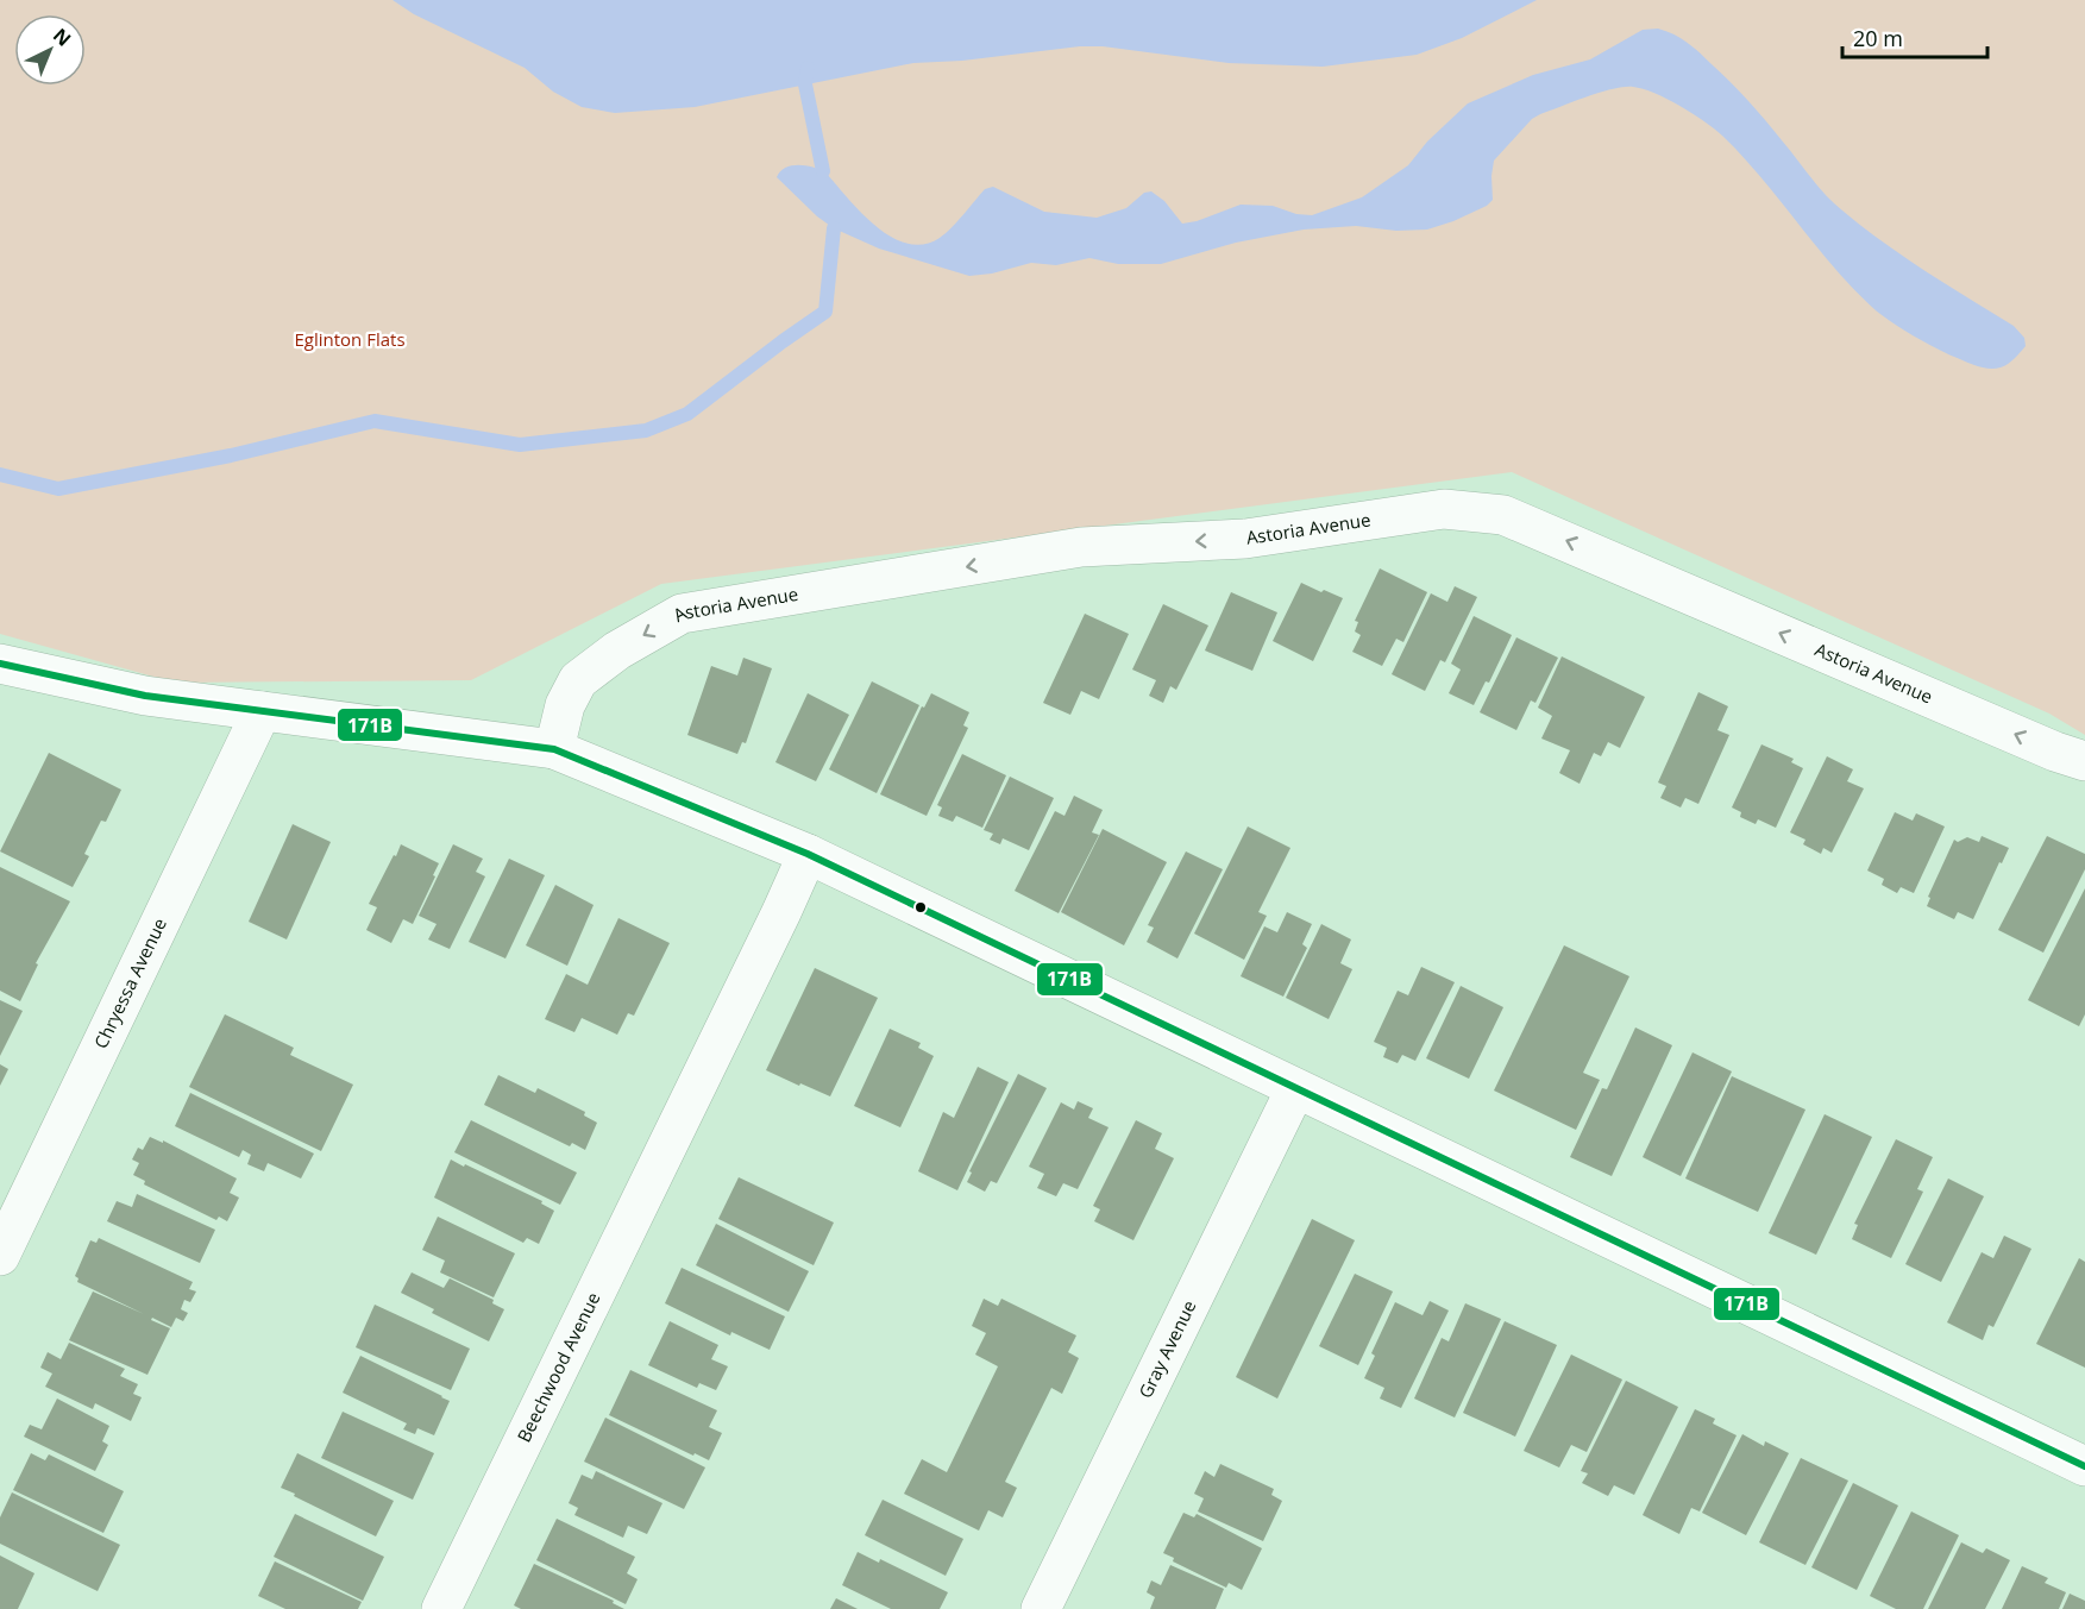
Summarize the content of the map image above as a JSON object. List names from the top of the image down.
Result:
{
  "streets": {
    "street": [
      "Astoria Avenue",
      "Chryessa Avenue",
      "Gray Avenue",
      "Beechwood Avenue"
    ]
  },
  "one_way": ["Astoria Avenue"],
  "parks": ["Eglinton Flats"],
  "lines": ["transit line 171B"],
  "scale_bar": "20 m",
  "north": "top right"
}
